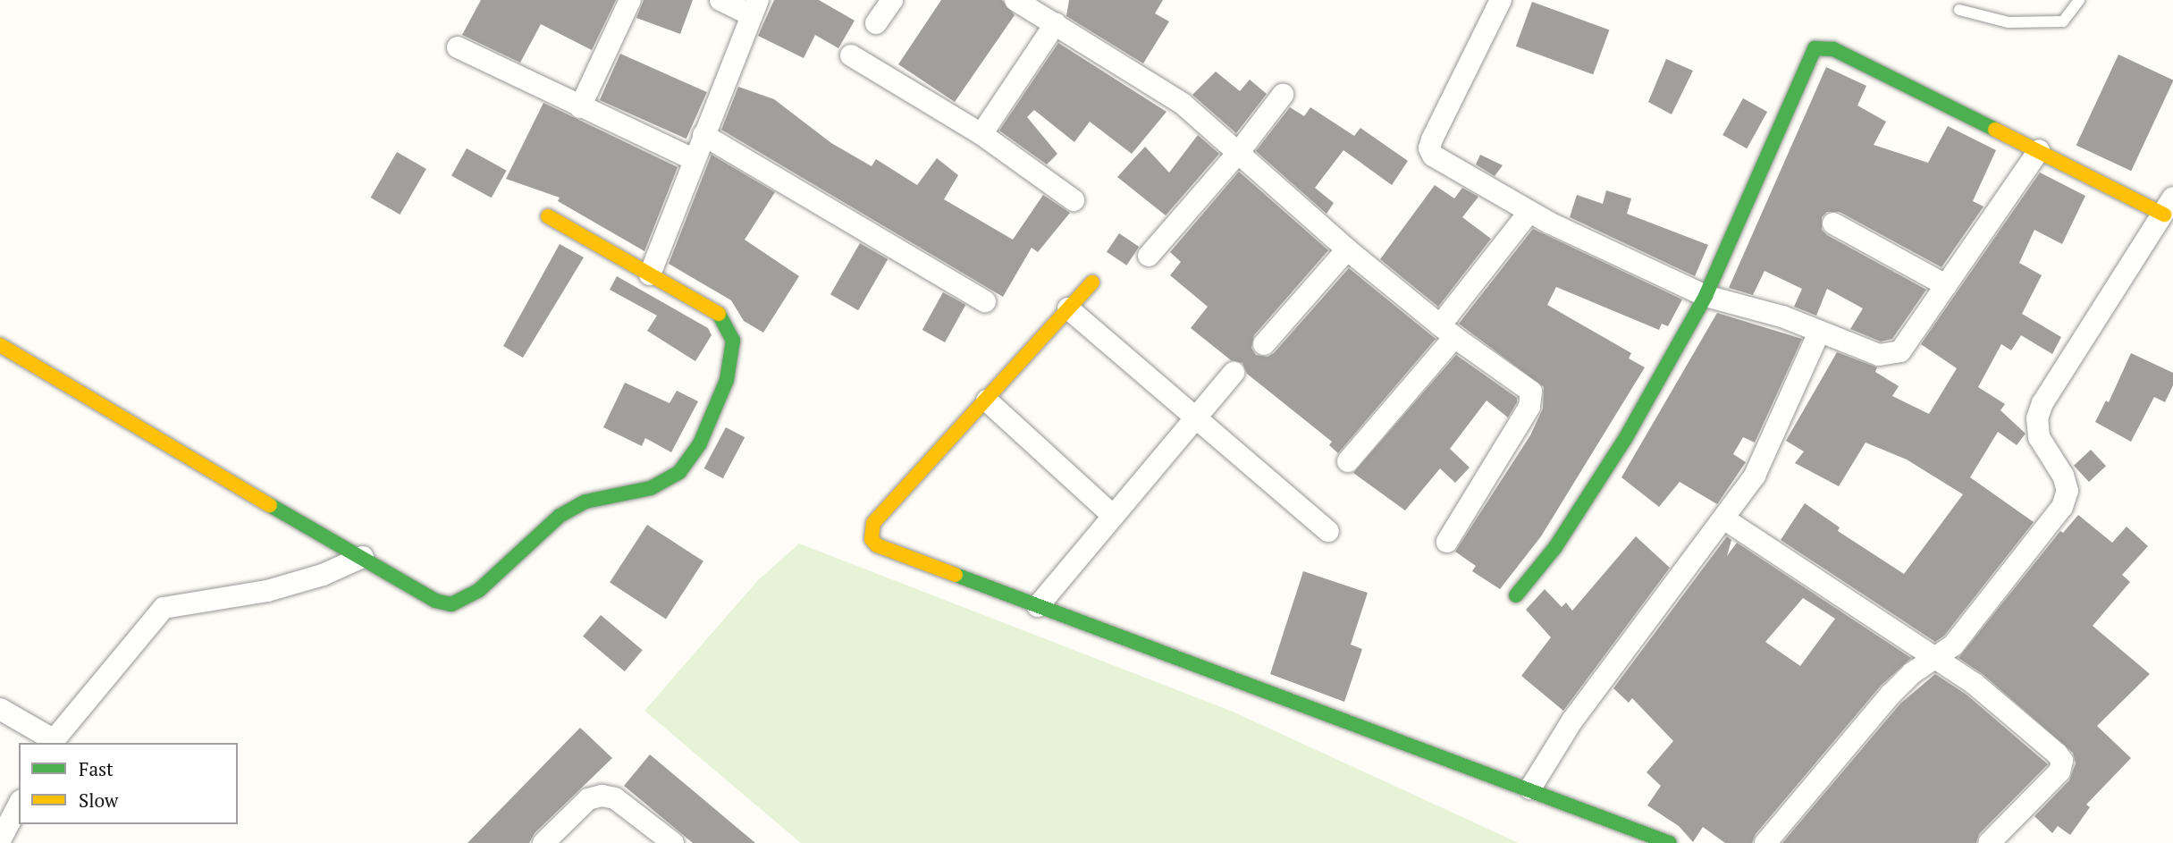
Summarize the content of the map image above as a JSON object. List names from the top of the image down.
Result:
{
  "legend": ["Fast", "Slow"]
}
